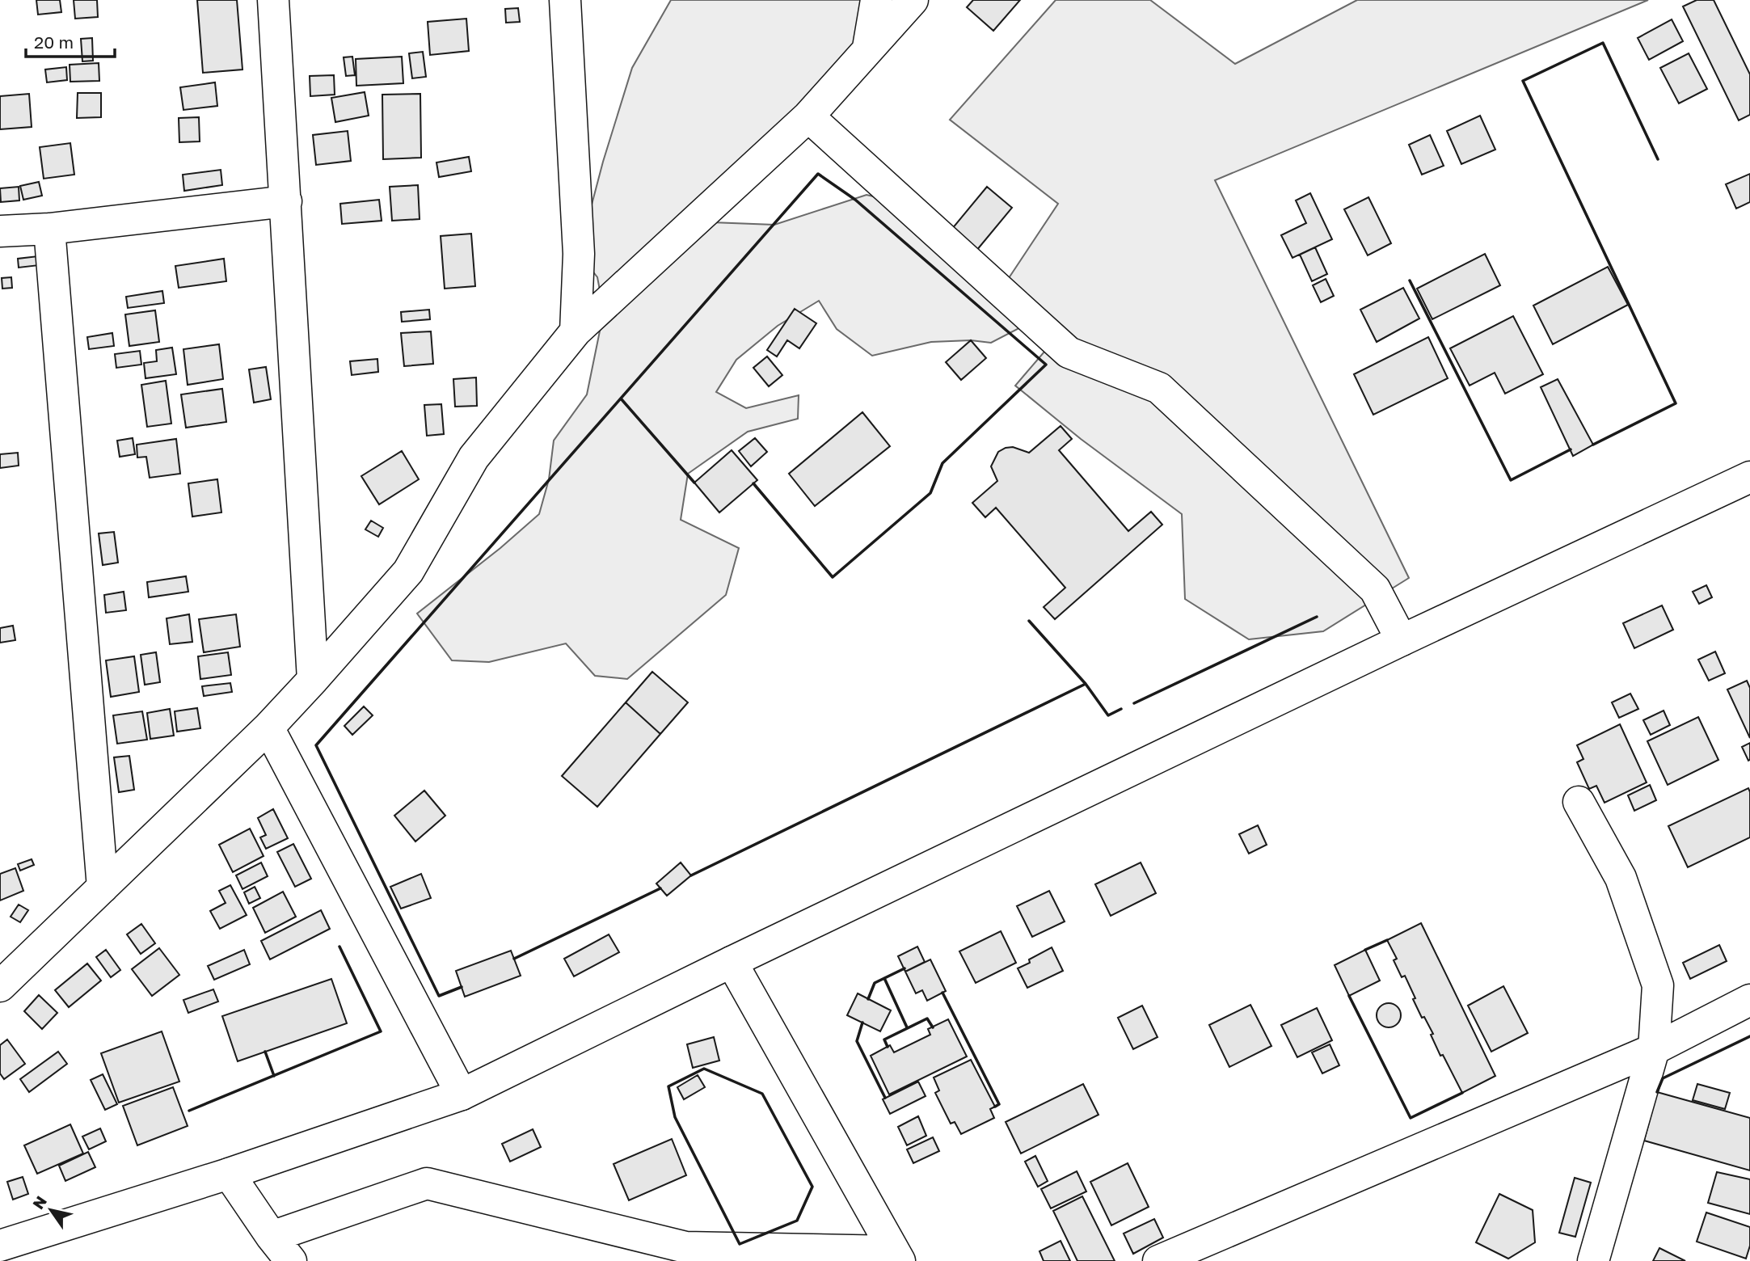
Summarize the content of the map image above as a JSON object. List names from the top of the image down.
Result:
{
  "scale_bar": "20 m",
  "north": "top left"
}
